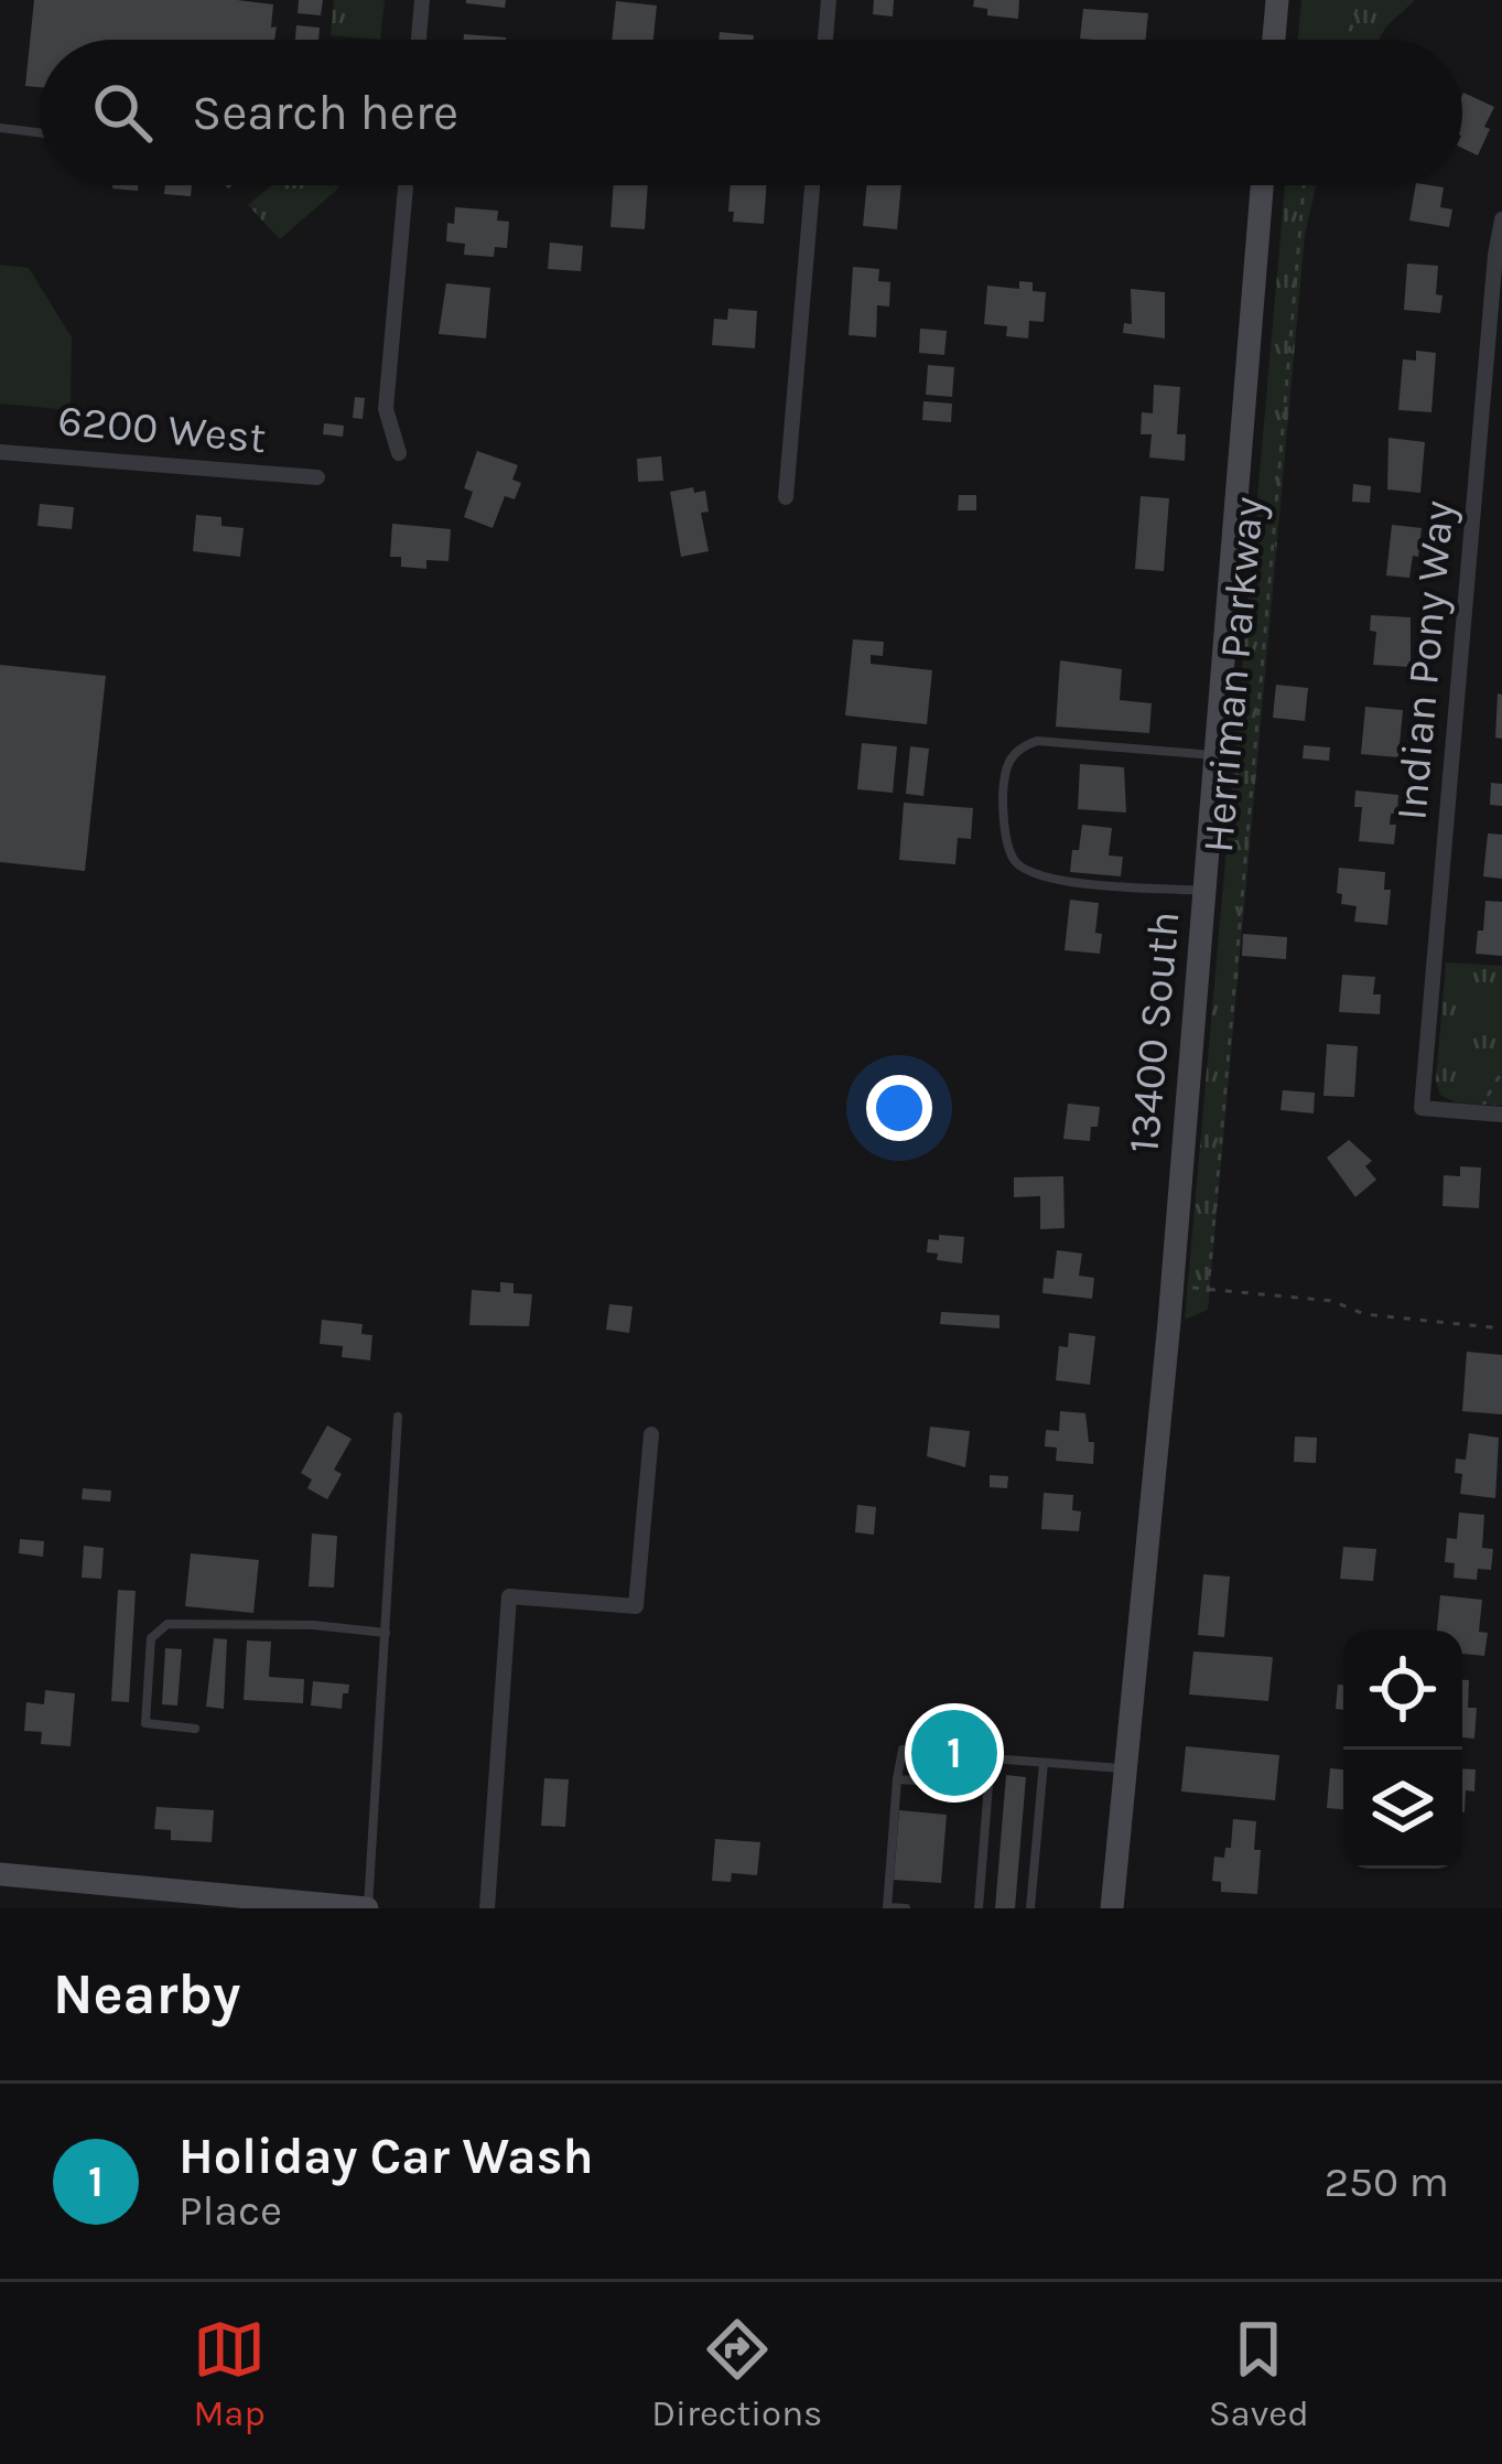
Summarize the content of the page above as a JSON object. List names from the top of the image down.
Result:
{
  "streets": {
    "main road": ["13400 South"],
    "street": ["6200 West", "Indian Pony Way"],
    "path": ["Herriman Parkway"]
  },
  "page": {
    "search": "Search here",
    "pins": "1",
    "heading": "Nearby",
    "list": [
      {
        "mark": "1",
        "name": "Holiday Car Wash",
        "note": "Place",
        "value": "250 m"
      }
    ],
    "nav": ["Map", "Directions", "Saved"]
  }
}
